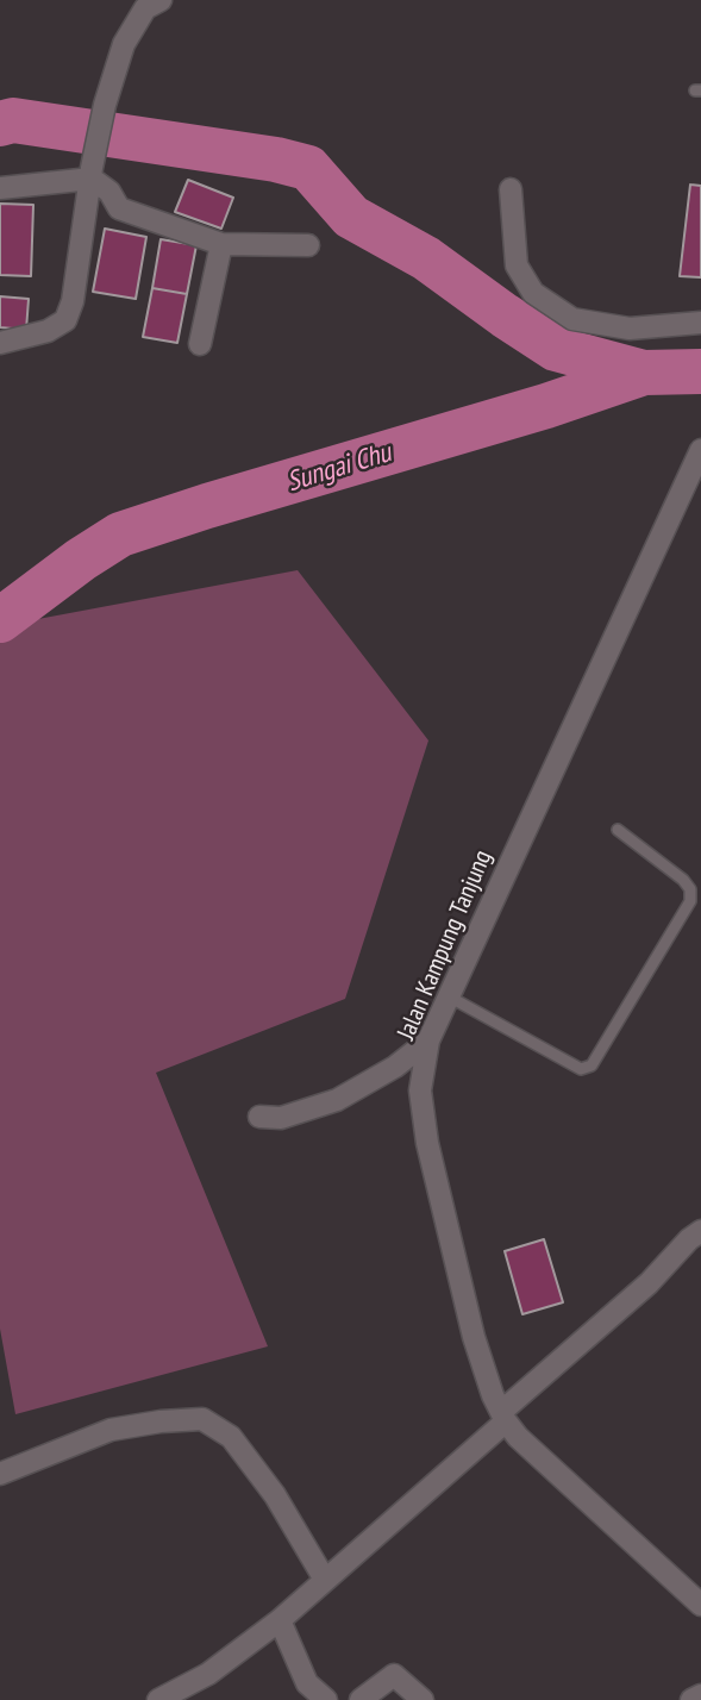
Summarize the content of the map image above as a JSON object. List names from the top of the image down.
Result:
{
  "streets": {
    "street": ["Jalan Kampung Tanjung"]
  },
  "water": ["Sungai Chu"]
}
